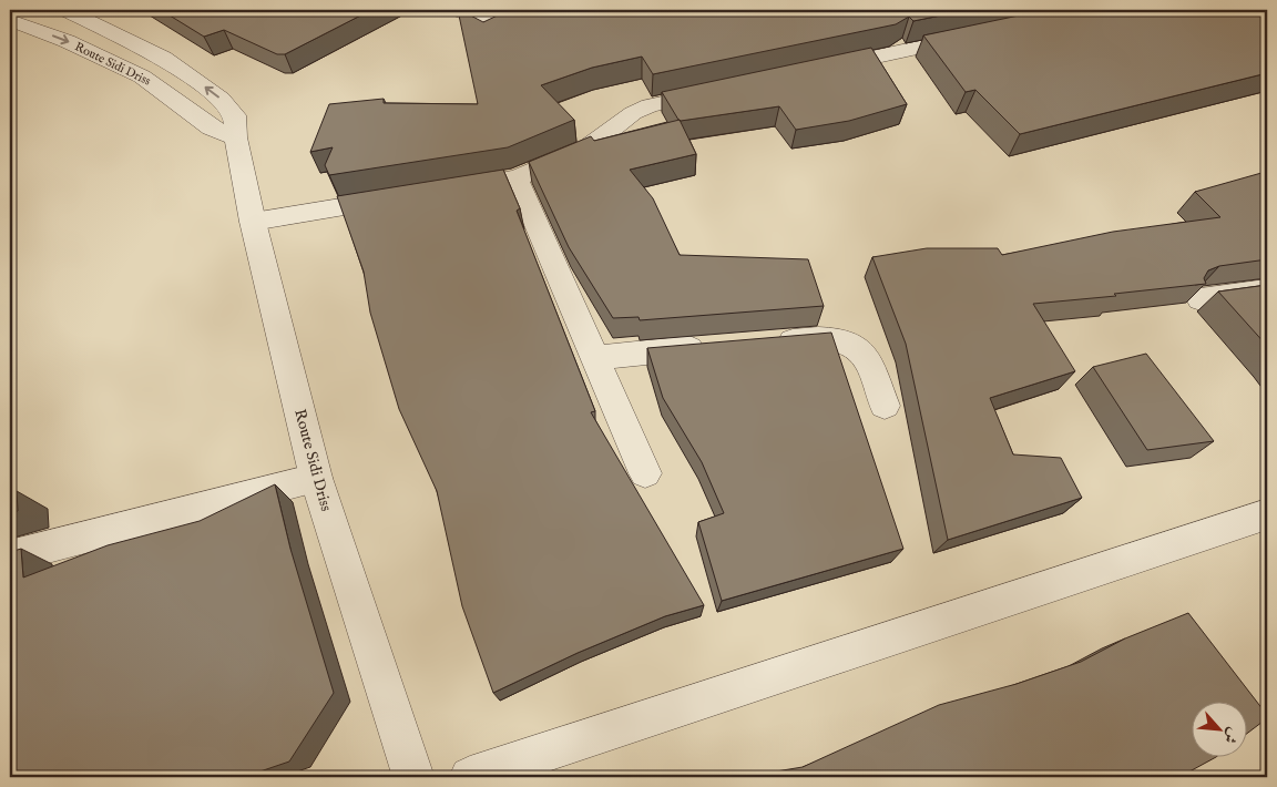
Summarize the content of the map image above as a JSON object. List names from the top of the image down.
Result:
{
  "streets": {
    "street": ["Route Sidi Driss"]
  },
  "north": "bottom right"
}
